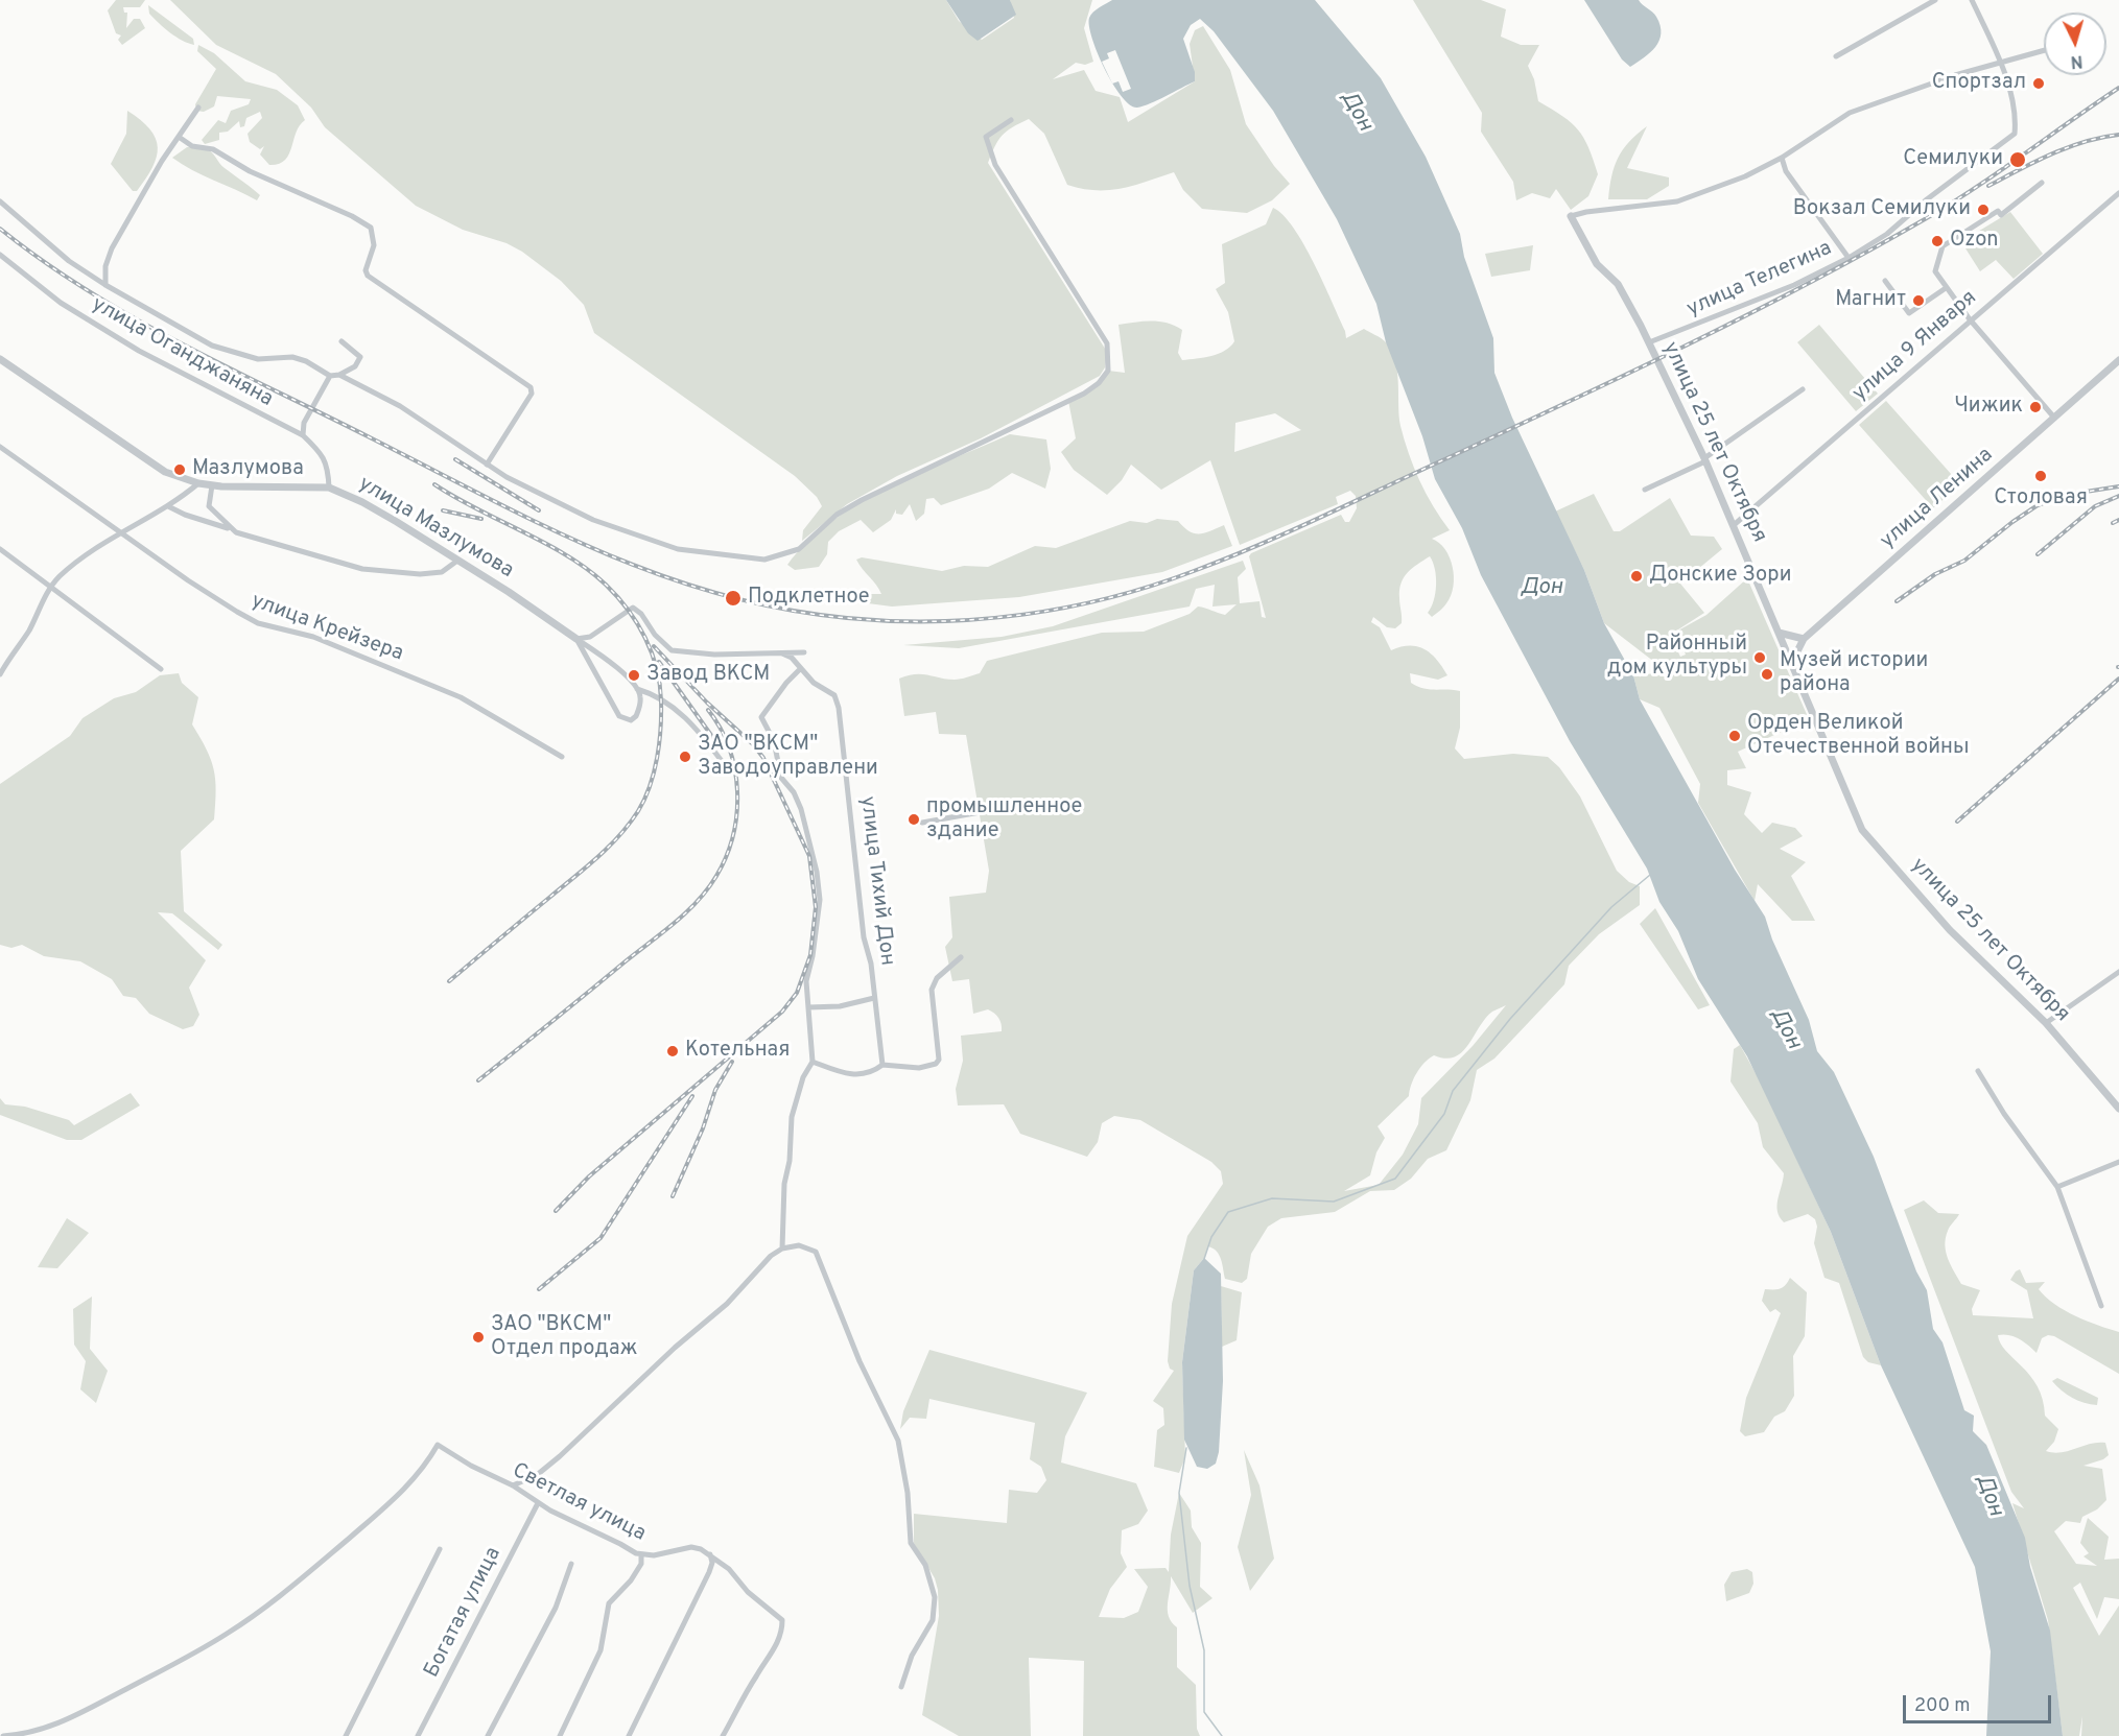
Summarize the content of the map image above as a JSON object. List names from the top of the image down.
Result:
{
  "streets": {
    "street": [
      "улица Телегина",
      "улица 9 Января",
      "улица Оганджаняна",
      "улица 25 лет Октября",
      "улица Ленина",
      "улица Мазлумова",
      "улица Крейзера",
      "улица Тихий Дон",
      "Светлая улица",
      "Богатая улица"
    ]
  },
  "crossings": [
    ["улица Телегина", "улица 25 лет Октября"],
    ["улица 9 Января", "улица 25 лет Октября"],
    ["улица Оганджаняна", "улица Мазлумова"],
    ["Светлая улица", "Богатая улица"]
  ],
  "water": ["Дон"],
  "places": [
    "Спортзал",
    "Семилуки",
    "Вокзал Семилуки",
    "Ozon",
    "Магнит",
    "Чижик",
    "Мазлумова",
    "Столовая",
    "Донские Зори",
    "Подклетное",
    "Районный дом культуры",
    "Музей истории района",
    "Завод ВКСМ",
    "Орден Великой Отечественной войны",
    "ЗАО \"ВКСМ\" Заводоуправлени",
    "промышленное здание",
    "Котельная",
    "ЗАО \"ВКСМ\" Отдел продаж"
  ],
  "scale_bar": "200 m",
  "north": "bottom"
}
